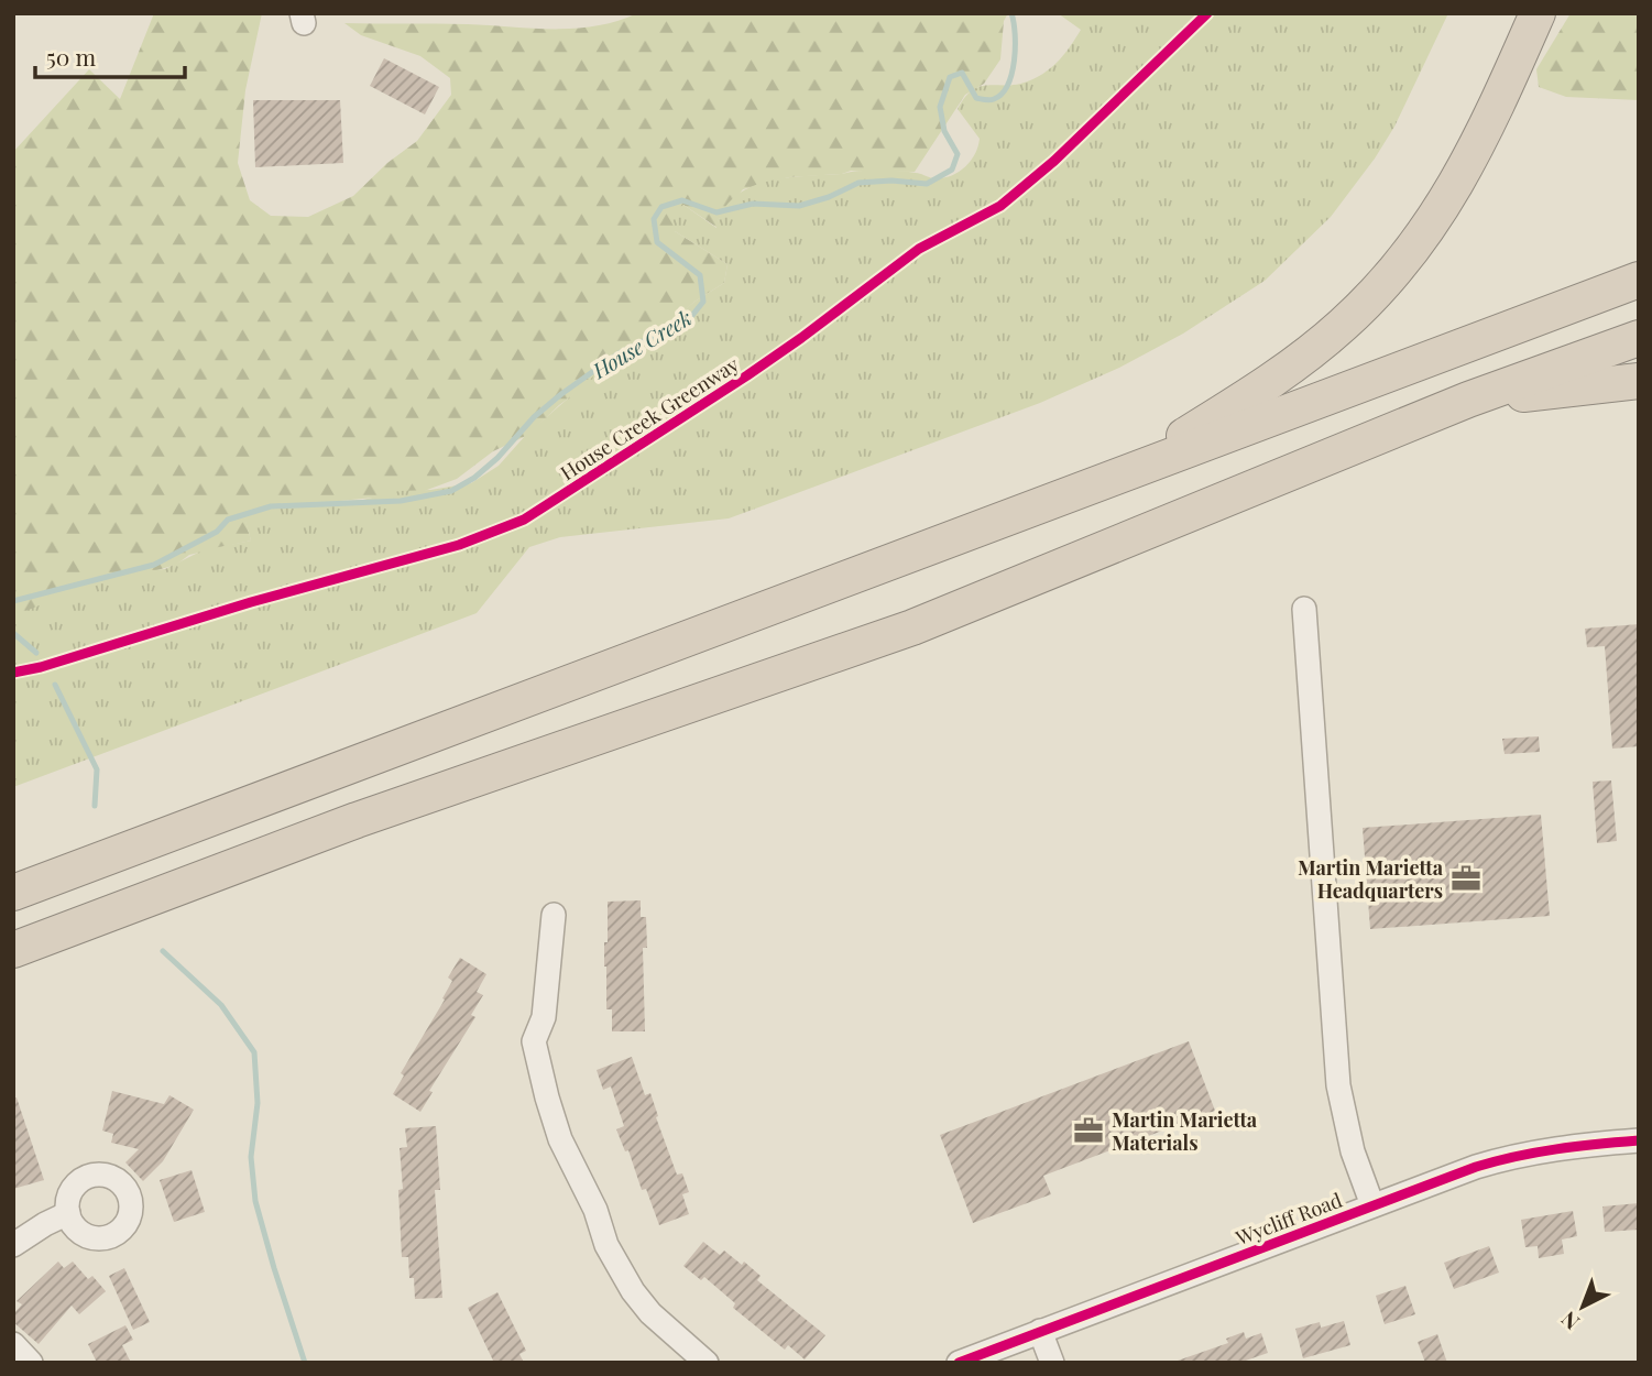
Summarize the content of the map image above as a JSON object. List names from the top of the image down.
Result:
{
  "streets": {
    "street": ["Wycliff Road"],
    "cycle path": ["House Creek Greenway"]
  },
  "water": ["House Creek"],
  "places": {
    "office": ["Martin Marietta Headquarters", "Martin Marietta Materials"]
  },
  "scale_bar": "50 m",
  "north": "bottom left"
}
